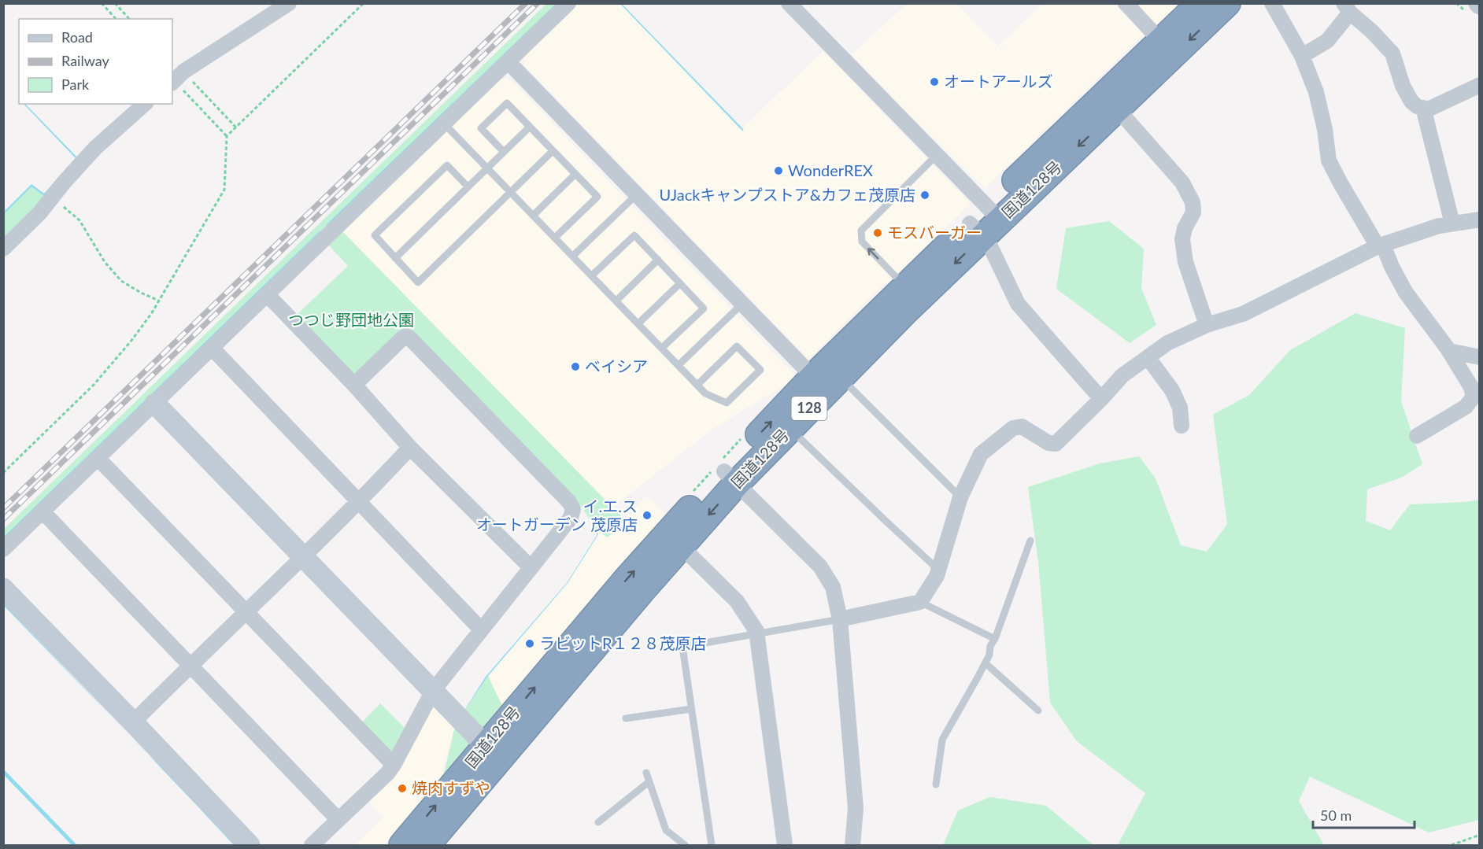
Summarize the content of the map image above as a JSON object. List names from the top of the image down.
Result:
{
  "streets": {
    "highway": ["国道128号", "128"]
  },
  "parks": ["つつじ野団地公園"],
  "places": [
    "オートアールズ",
    "WonderREX",
    "UJackキャンプストア&カフェ茂原店",
    "モスバーガー",
    "ベイシア",
    "イ.エ.ス オートガーデン 茂原店",
    "ラビットR１２８茂原店",
    "焼肉すずや"
  ],
  "legend": ["Road", "Railway", "Park"],
  "scale_bar": "50 m"
}
